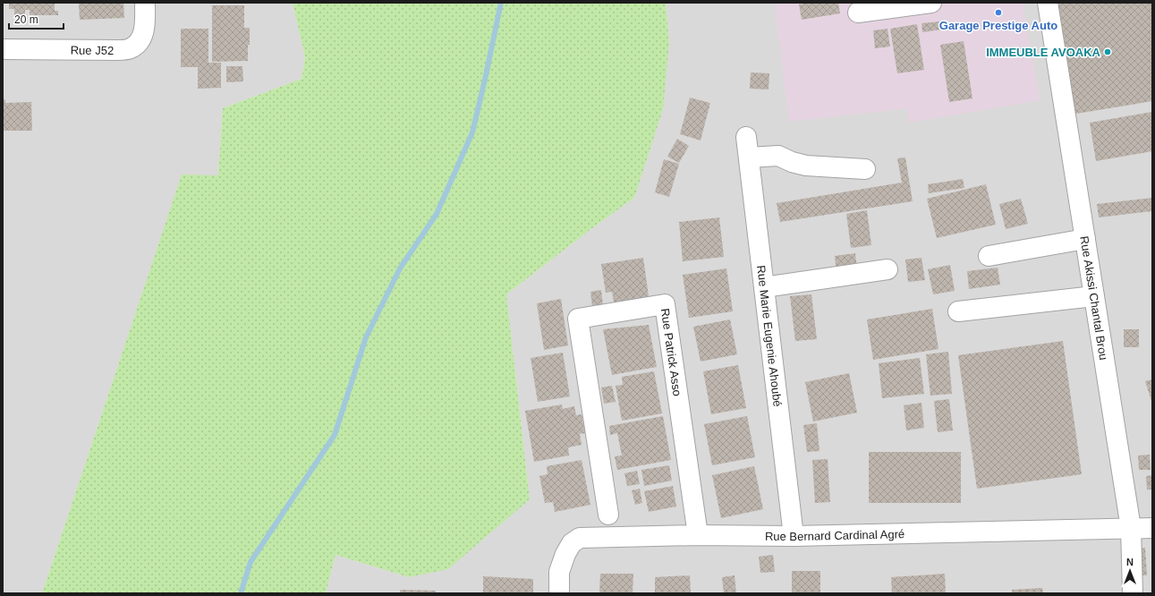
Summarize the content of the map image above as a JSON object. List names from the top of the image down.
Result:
{
  "streets": {
    "street": [
      "Rue J52",
      "Rue Akissi Chantal Brou",
      "Rue Marie Eugenie Ahoubé",
      "Rue Patrick Asso",
      "Rue Bernard Cardinal Agré"
    ]
  },
  "crossings": [
    ["Rue Akissi Chantal Brou", "Rue Bernard Cardinal Agré"],
    ["Rue Marie Eugenie Ahoubé", "Rue Bernard Cardinal Agré"],
    ["Rue Patrick Asso", "Rue Bernard Cardinal Agré"]
  ],
  "places": ["Garage Prestige Auto", "IMMEUBLE AVOAKA"],
  "scale_bar": "20 m",
  "north": "top"
}
